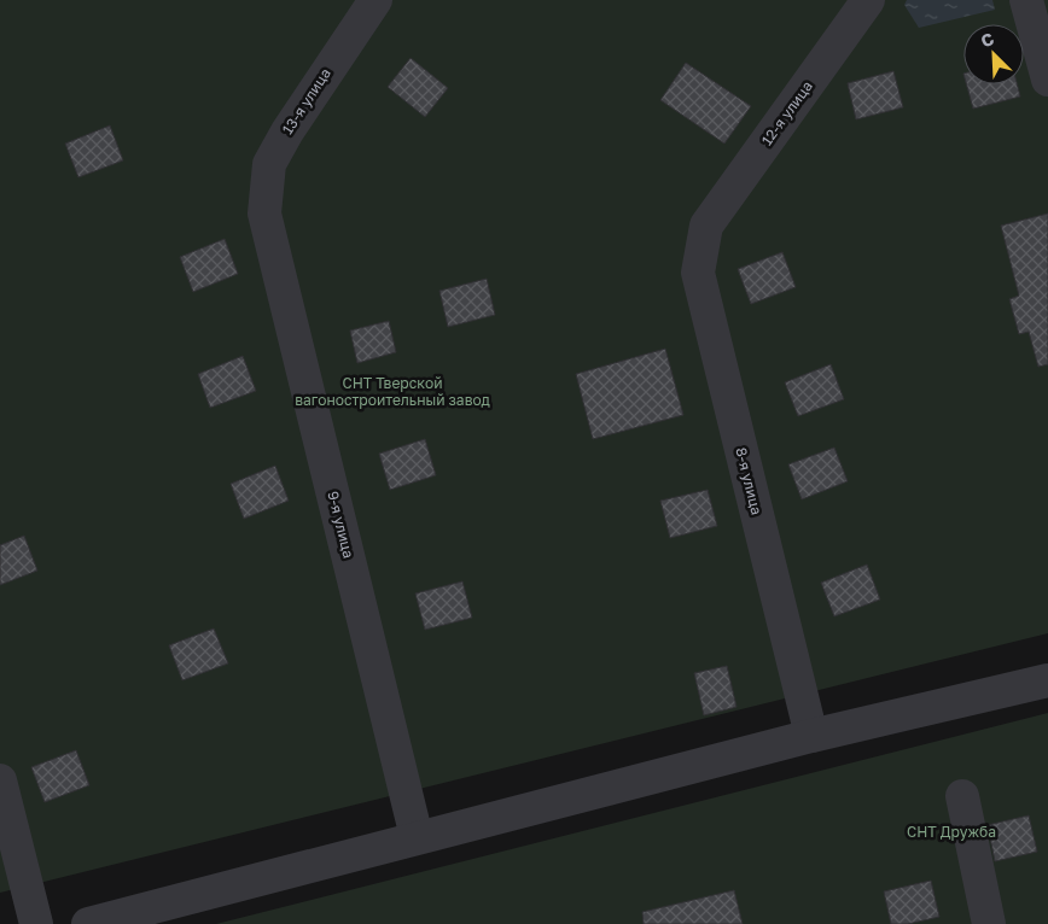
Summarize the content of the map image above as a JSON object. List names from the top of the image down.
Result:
{
  "streets": {
    "street": [
      "13-я улица",
      "12-я улица",
      "8-я улица",
      "9-я улица"
    ]
  },
  "crossings": [
    ["13-я улица", "9-я улица"],
    ["12-я улица", "8-я улица"]
  ],
  "parks": ["СНТ Тверской вагоностроительный завод", "СНТ Дружба"],
  "north": "top left"
}
